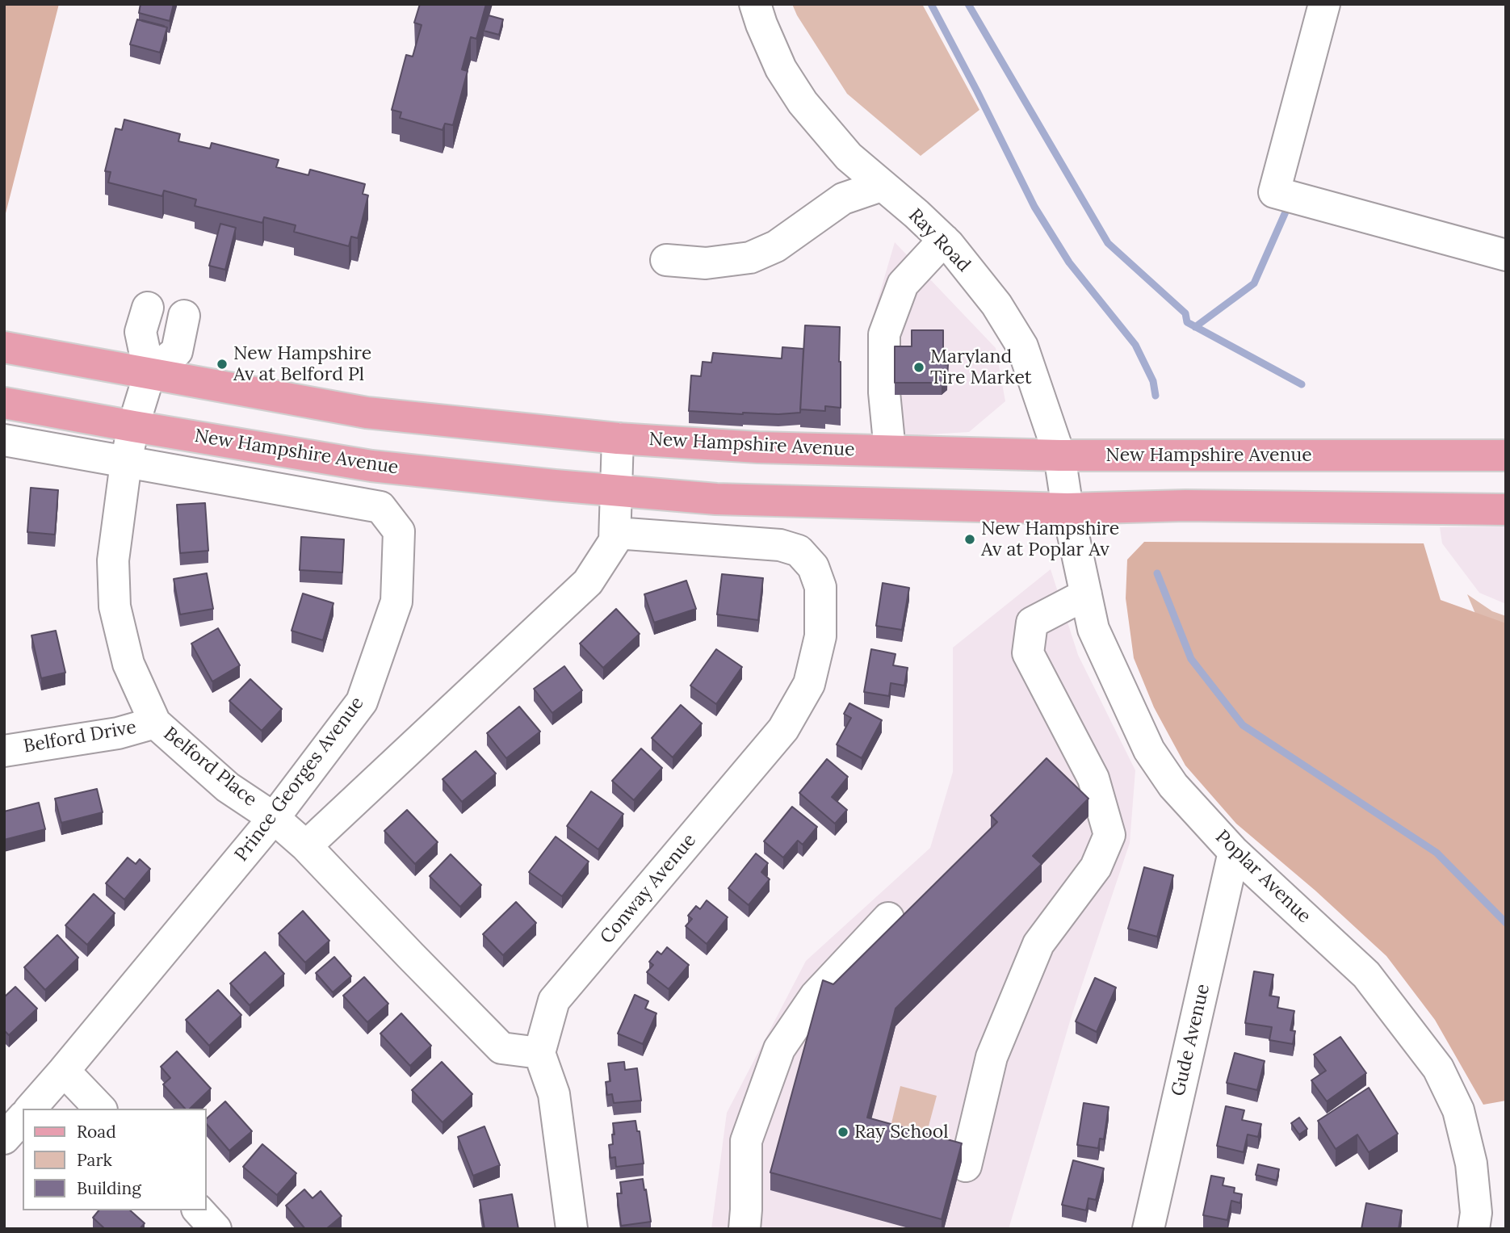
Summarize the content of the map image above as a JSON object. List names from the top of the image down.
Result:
{
  "streets": {
    "main road": ["New Hampshire Avenue"],
    "street": [
      "Ray Road",
      "Belford Drive",
      "Belford Place",
      "Prince Georges Avenue",
      "Poplar Avenue",
      "Conway Avenue",
      "Gude Avenue"
    ]
  },
  "crossings": [
    ["Ray Road", "New Hampshire Avenue"],
    ["Ray Road", "Poplar Avenue"],
    ["New Hampshire Avenue", "Belford Place"],
    ["New Hampshire Avenue", "Poplar Avenue"],
    ["Belford Drive", "Belford Place"],
    ["Belford Place", "Prince Georges Avenue"],
    ["Belford Place", "Conway Avenue"],
    ["Poplar Avenue", "Gude Avenue"]
  ],
  "places": [
    "New Hampshire Av at Belford Pl",
    "Maryland Tire Market",
    "New Hampshire Av at Poplar Av",
    "Ray School"
  ],
  "legend": ["Road", "Park", "Building"]
}
